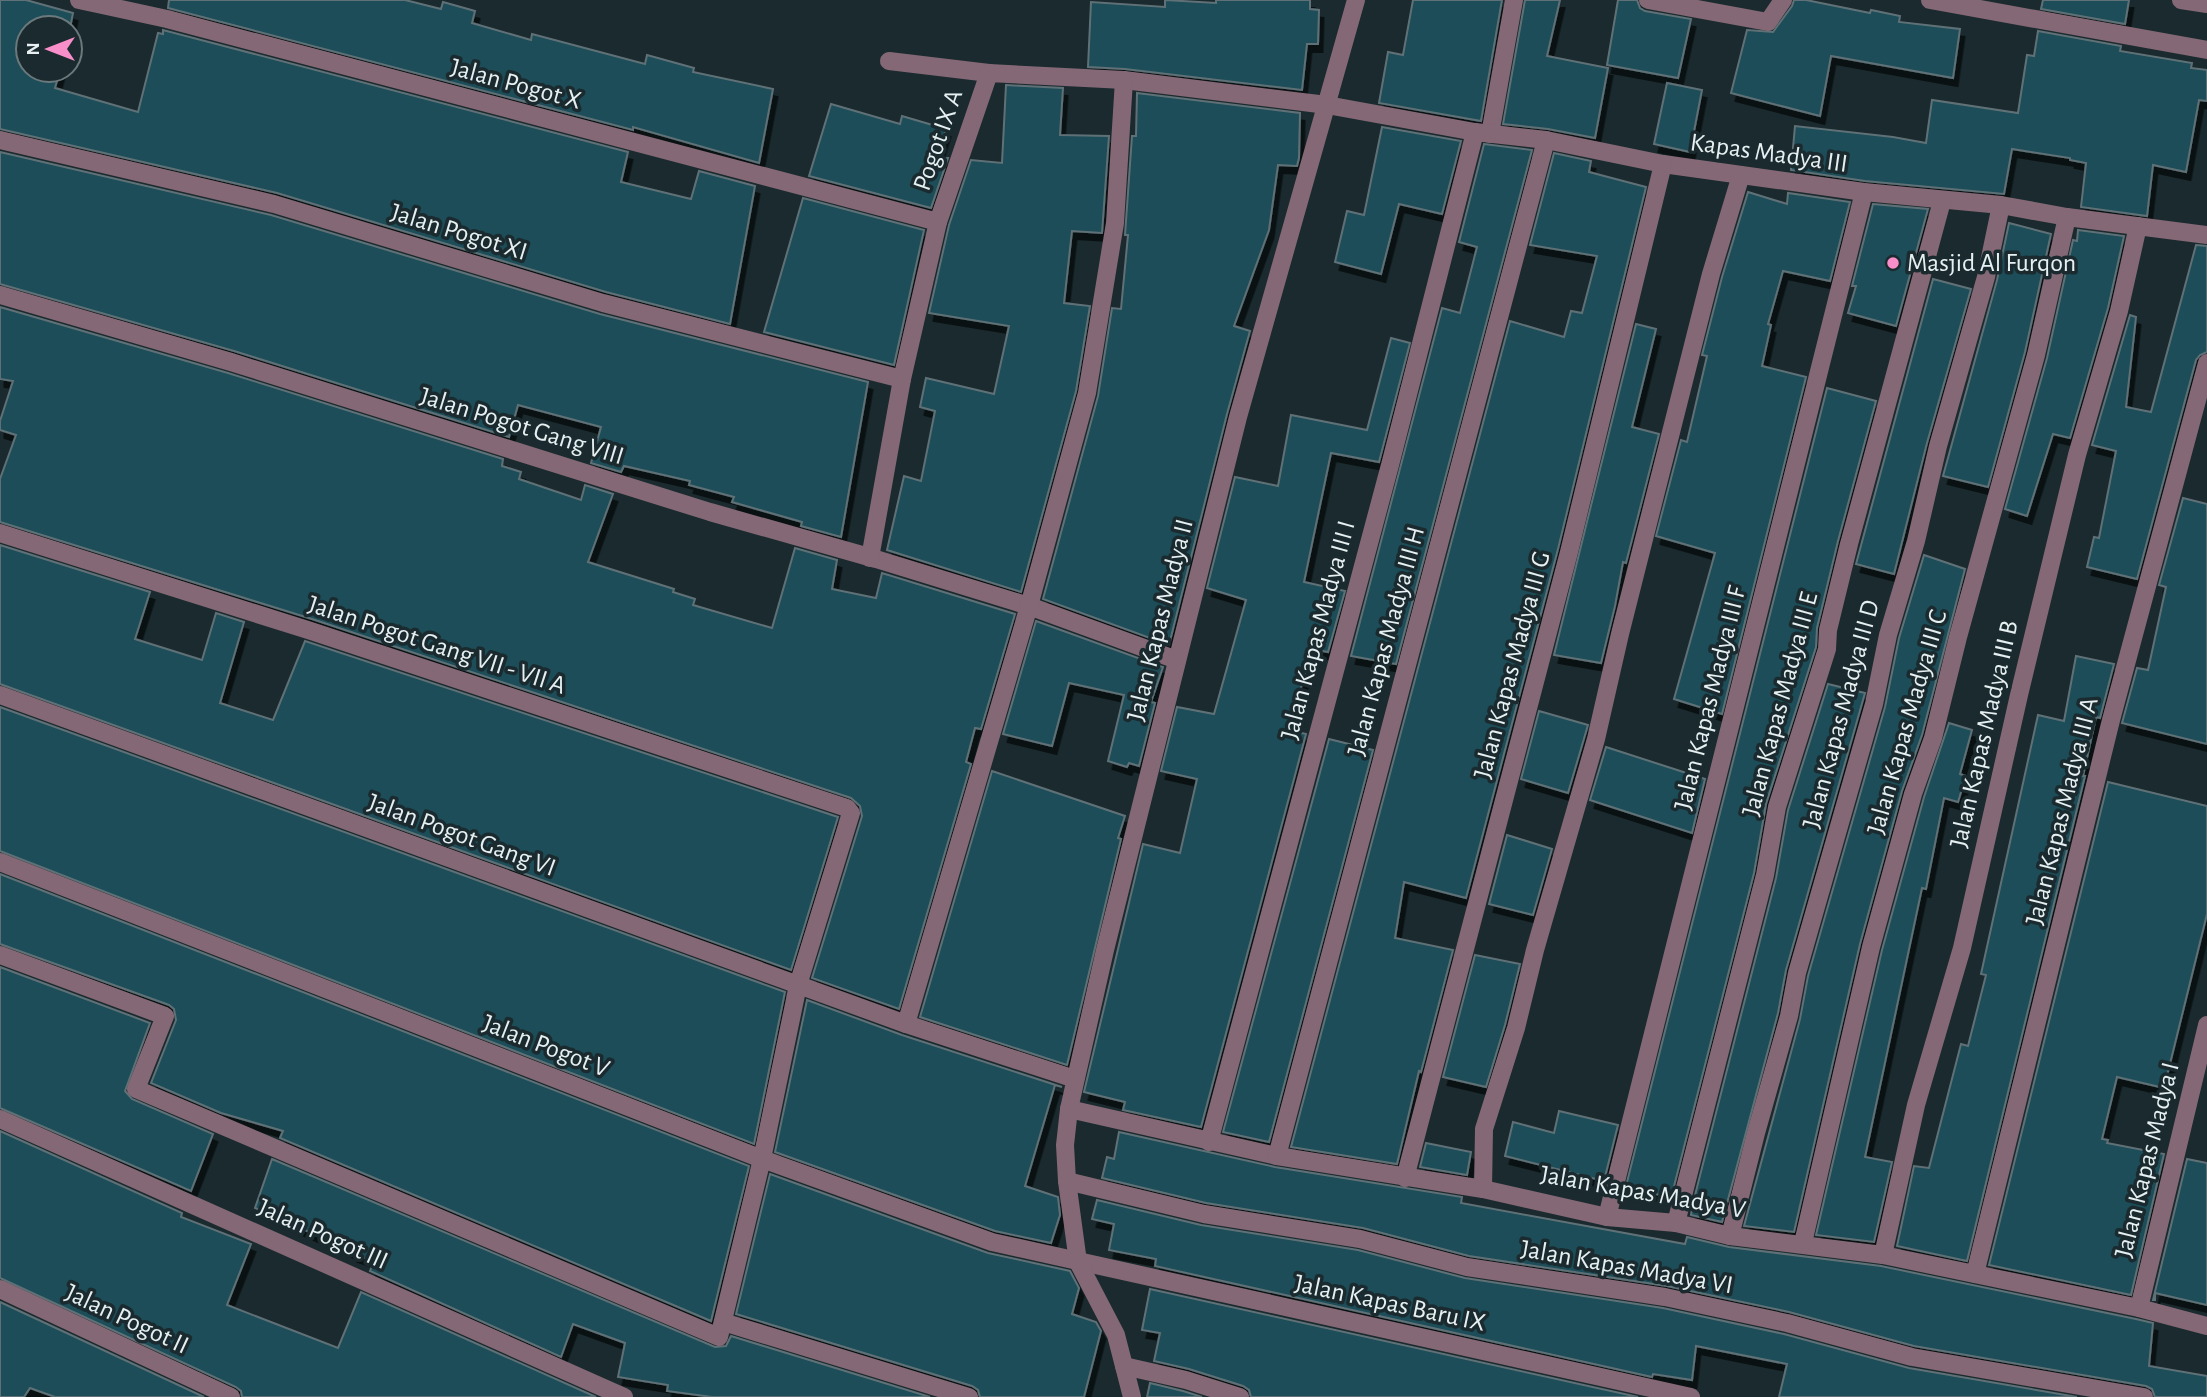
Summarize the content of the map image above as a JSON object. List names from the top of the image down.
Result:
{
  "streets": {
    "street": [
      "Jalan Pogot X",
      "Pogot IX A",
      "Kapas Madya III",
      "Jalan Pogot XI",
      "Jalan Pogot Gang VIII",
      "Jalan Kapas Madya II",
      "Jalan Kapas Madya III I",
      "Jalan Kapas Madya III H",
      "Jalan Pogot Gang VII - VII A",
      "Jalan Kapas Madya III G",
      "Jalan Kapas Madya III F",
      "Jalan Kapas Madya III E",
      "Jalan Kapas Madya III D",
      "Jalan Kapas Madya III C",
      "Jalan Kapas Madya III B",
      "Jalan Kapas Madya III A",
      "Jalan Pogot Gang VI",
      "Jalan Pogot V",
      "Jalan Kapas Madya I",
      "Jalan Kapas Madya V",
      "Jalan Pogot III",
      "Jalan Kapas Madya VI",
      "Jalan Kapas Baru IX",
      "Jalan Pogot II"
    ]
  },
  "crossings": [
    ["Jalan Pogot X", "Pogot IX A"],
    ["Pogot IX A", "Kapas Madya III"],
    ["Pogot IX A", "Jalan Pogot XI"],
    ["Pogot IX A", "Jalan Pogot Gang VIII"],
    ["Pogot IX A", "Jalan Kapas Madya II"],
    ["Kapas Madya III", "Jalan Kapas Madya II"],
    ["Kapas Madya III", "Jalan Kapas Madya III I"],
    ["Kapas Madya III", "Jalan Kapas Madya III H"],
    ["Kapas Madya III", "Jalan Kapas Madya III G"],
    ["Kapas Madya III", "Jalan Kapas Madya III F"],
    ["Kapas Madya III", "Jalan Kapas Madya III E"],
    ["Kapas Madya III", "Jalan Kapas Madya III D"],
    ["Kapas Madya III", "Jalan Kapas Madya III C"],
    ["Kapas Madya III", "Jalan Kapas Madya III B"],
    ["Jalan Pogot Gang VIII", "Jalan Kapas Madya II"],
    ["Jalan Kapas Madya II", "Jalan Pogot Gang VI"],
    ["Jalan Kapas Madya II", "Jalan Pogot V"],
    ["Jalan Kapas Madya II", "Jalan Kapas Madya V"],
    ["Jalan Kapas Madya II", "Jalan Kapas Madya VI"],
    ["Jalan Kapas Madya II", "Jalan Kapas Baru IX"],
    ["Jalan Kapas Madya III I", "Jalan Kapas Madya V"],
    ["Jalan Kapas Madya III H", "Jalan Kapas Madya V"],
    ["Jalan Pogot Gang VII - VII A", "Jalan Pogot Gang VI"],
    ["Jalan Kapas Madya III G", "Jalan Kapas Madya V"],
    ["Jalan Kapas Madya III F", "Jalan Kapas Madya V"],
    ["Jalan Kapas Madya III E", "Jalan Kapas Madya V"],
    ["Jalan Kapas Madya III D", "Jalan Kapas Madya V"],
    ["Jalan Kapas Madya III C", "Jalan Kapas Madya V"],
    ["Jalan Kapas Madya III B", "Jalan Kapas Madya V"],
    ["Jalan Kapas Madya III A", "Jalan Kapas Madya V"],
    ["Jalan Pogot V", "Jalan Kapas Baru IX"],
    ["Jalan Kapas Madya I", "Jalan Kapas Madya V"]
  ],
  "places": ["Masjid Al Furqon"],
  "north": "left"
}
